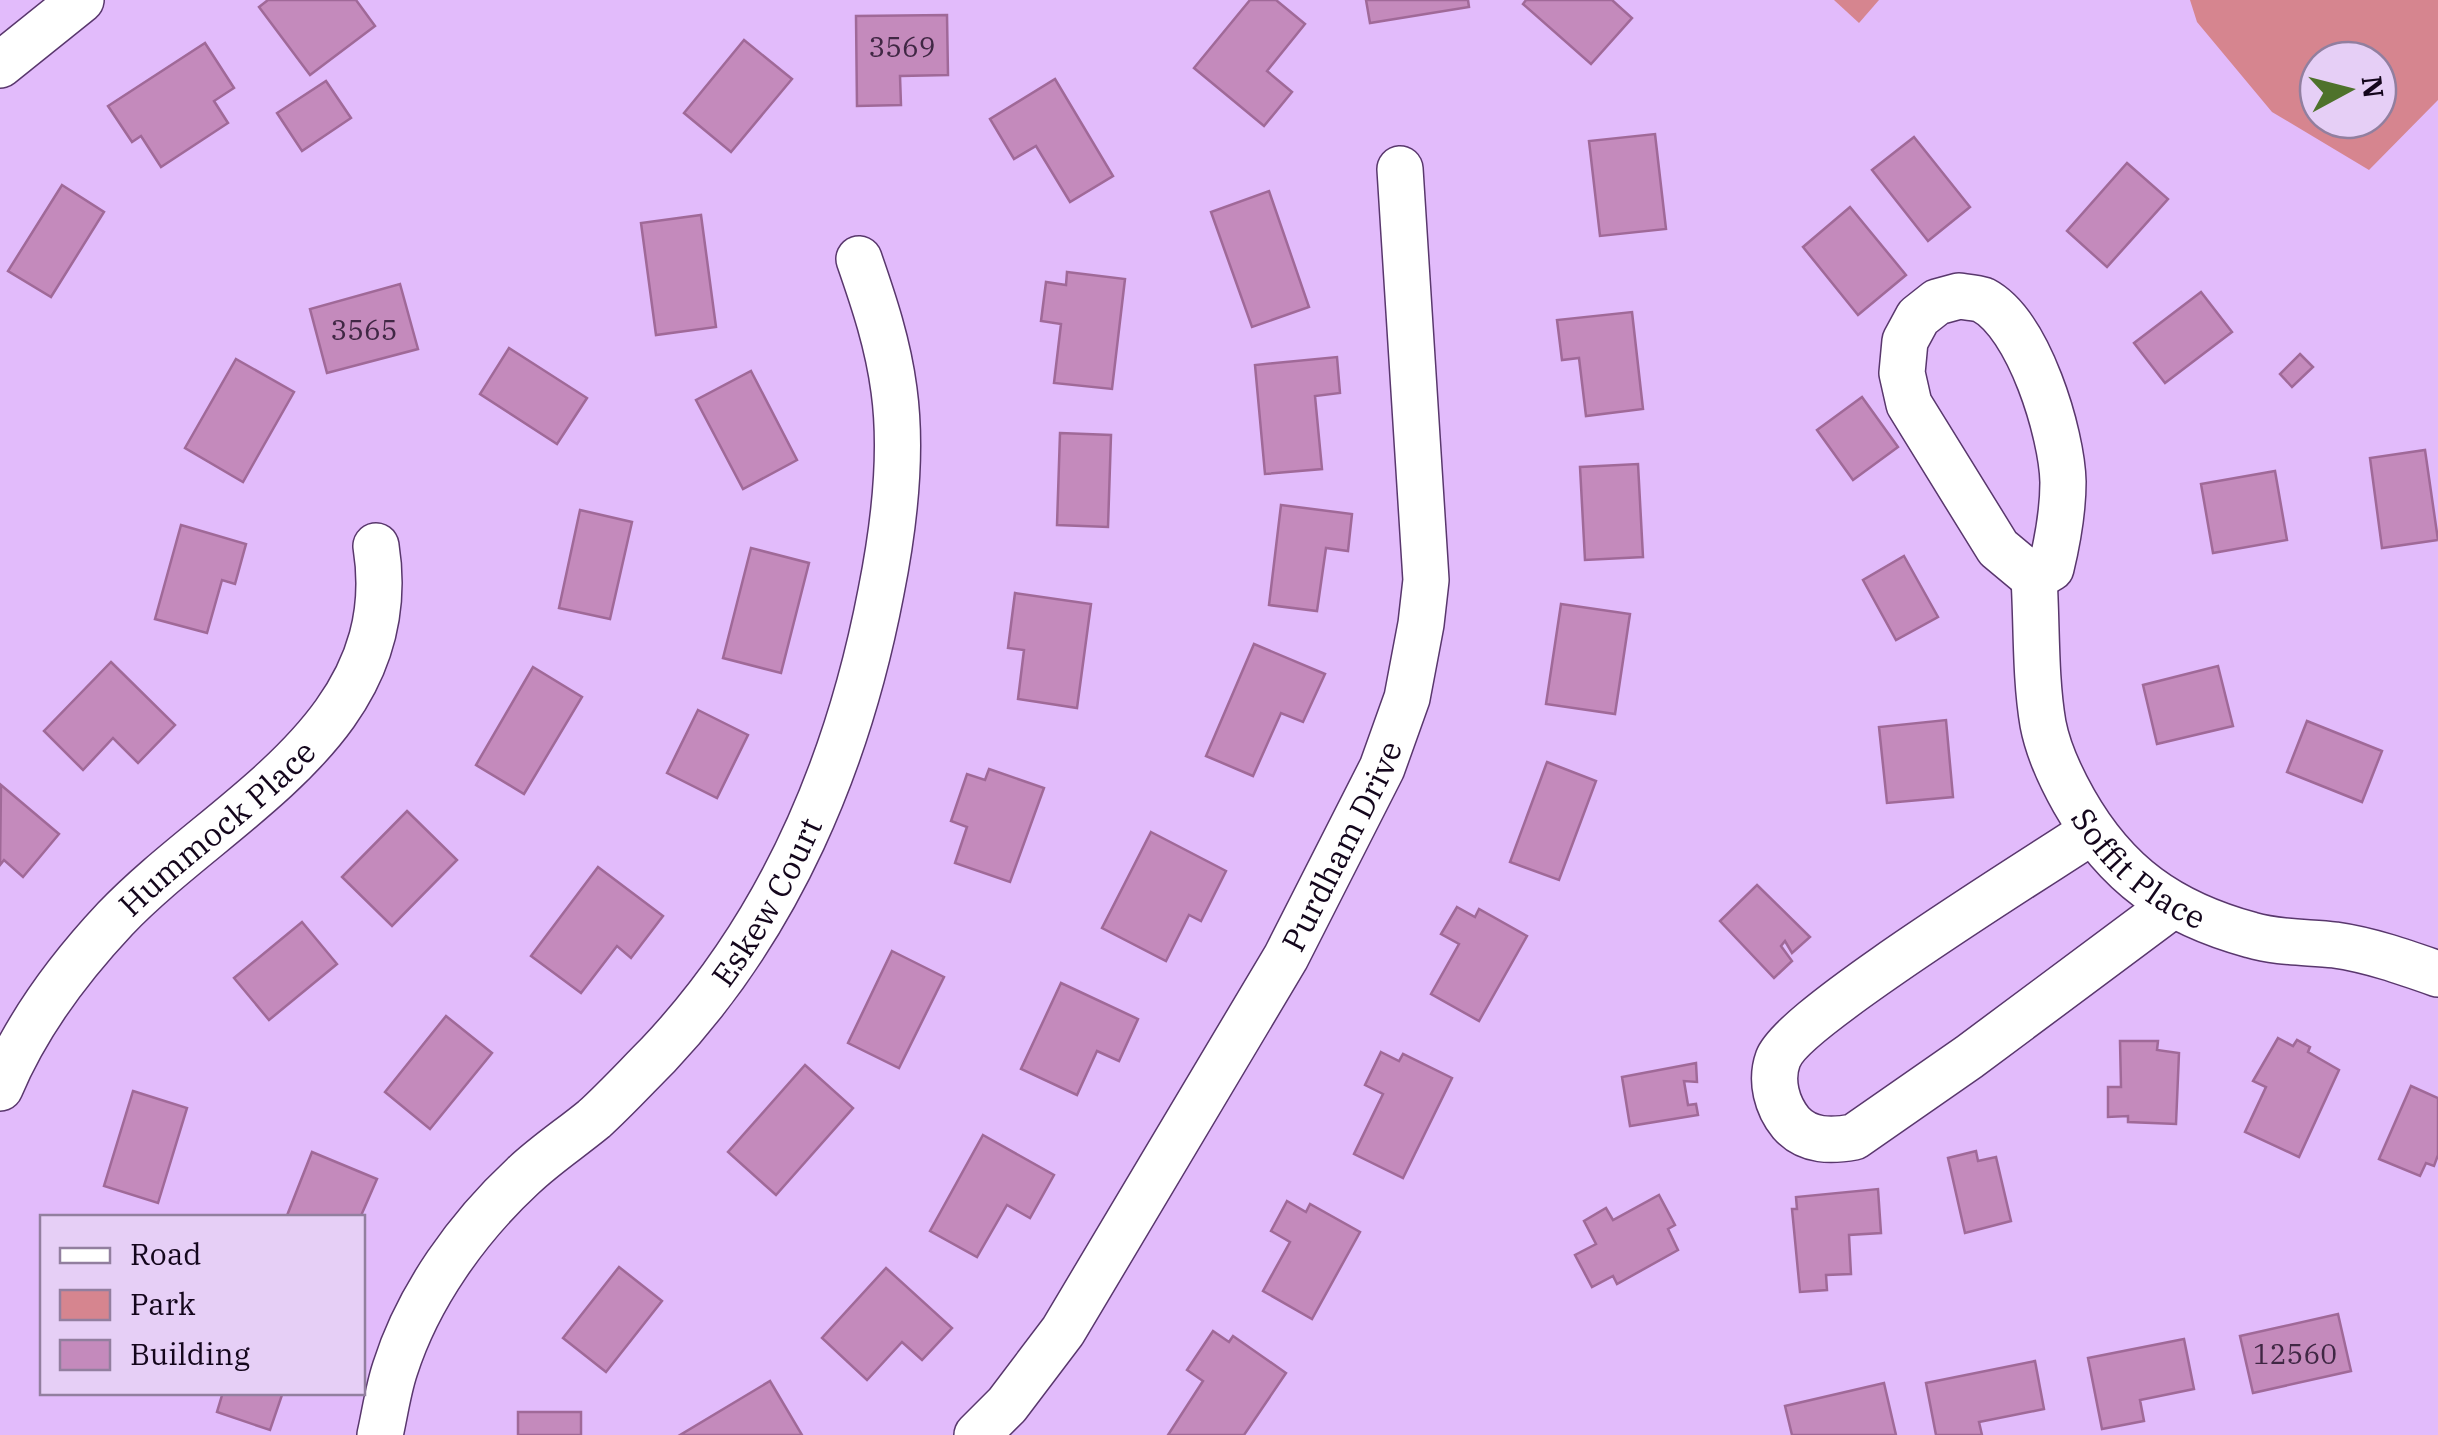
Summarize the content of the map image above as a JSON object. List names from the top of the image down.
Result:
{
  "streets": {
    "street": [
      "Hummock Place",
      "Purdham Drive",
      "Soffit Place",
      "Eskew Court"
    ]
  },
  "house_numbers": ["3569", "3565", "12560"],
  "legend": ["Road", "Park", "Building"],
  "north": "right"
}
